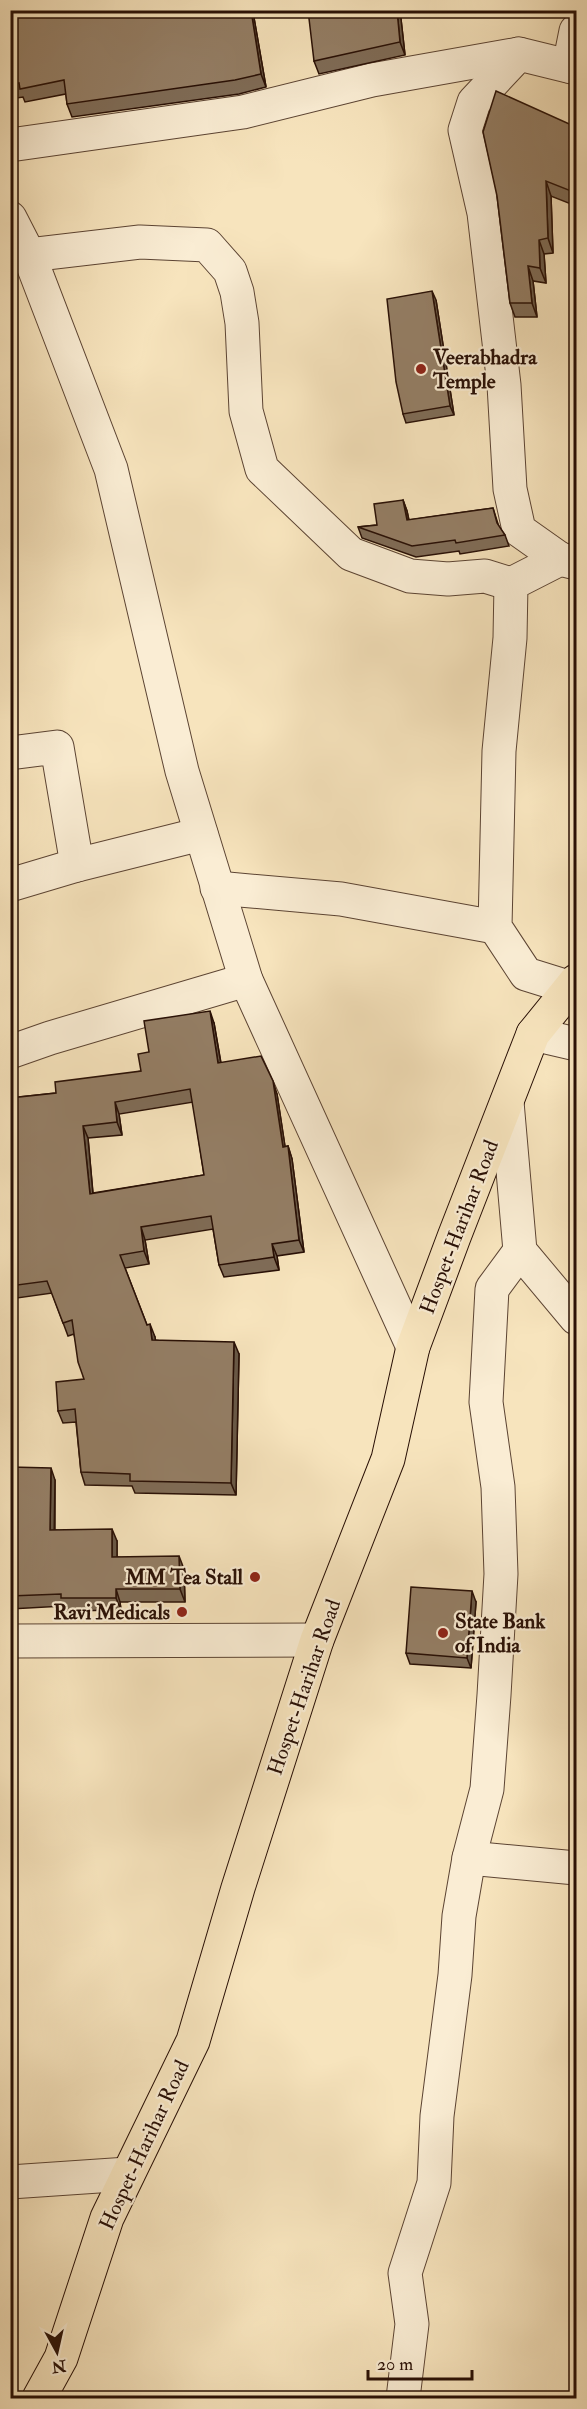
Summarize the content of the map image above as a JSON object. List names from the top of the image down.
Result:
{
  "streets": {
    "main road": ["Hospet-Harihar Road"]
  },
  "places": [
    "Veerabhadra Temple",
    "MM Tea Stall",
    "Ravi Medicals",
    "State Bank of India"
  ],
  "scale_bar": "20 m",
  "north": "bottom"
}
